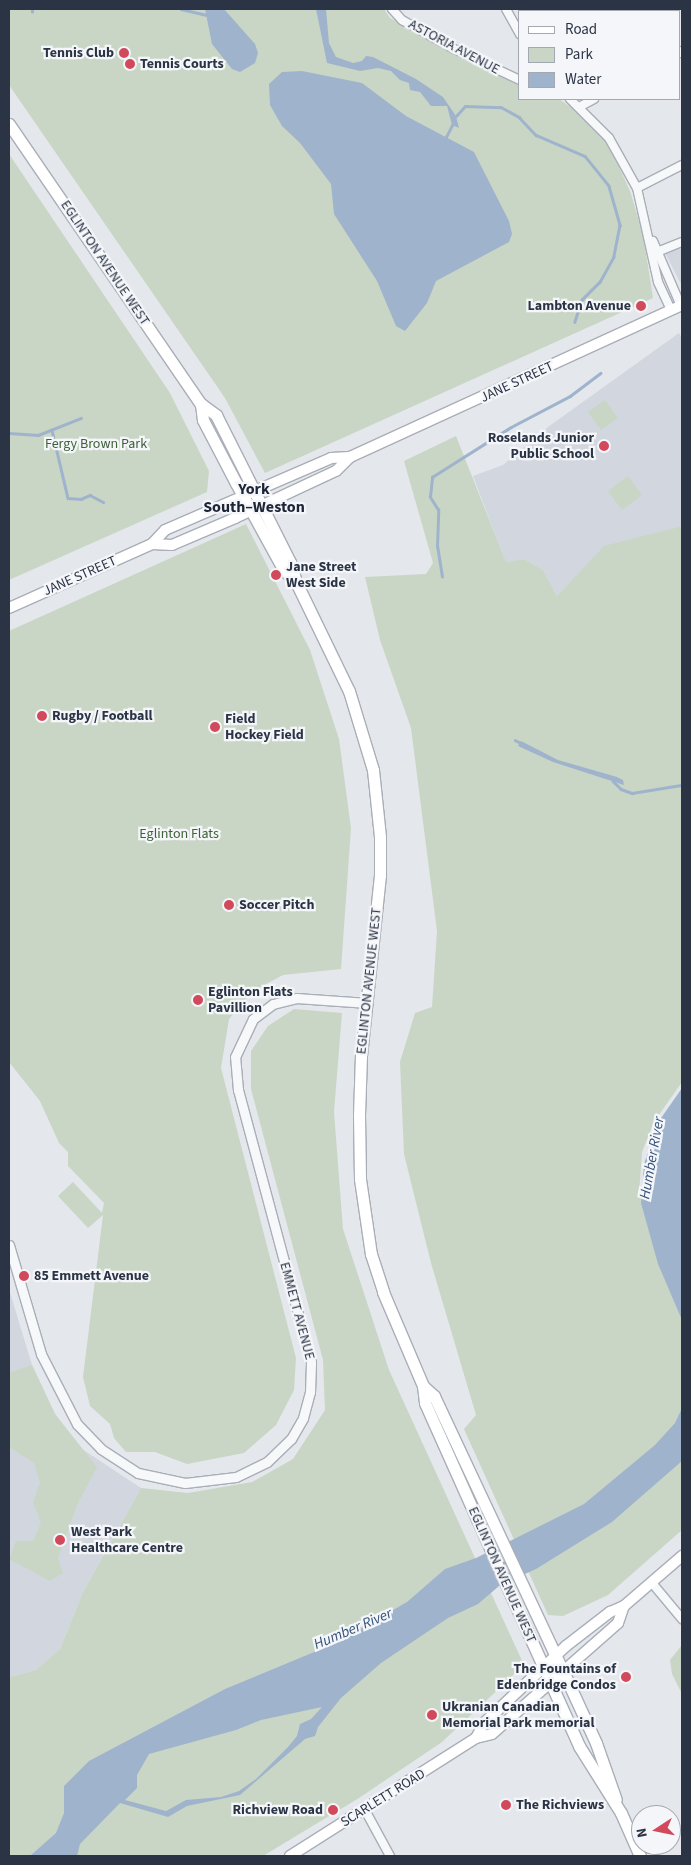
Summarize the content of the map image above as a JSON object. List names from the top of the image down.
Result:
{
  "streets": {
    "main road": ["EGLINTON AVENUE WEST", "JANE STREET", "SCARLETT ROAD"],
    "street": ["ASTORIA AVENUE", "EMMETT AVENUE"]
  },
  "crossings": [
    ["EGLINTON AVENUE WEST", "JANE STREET"],
    ["EGLINTON AVENUE WEST", "EMMETT AVENUE"],
    ["EGLINTON AVENUE WEST", "SCARLETT ROAD"]
  ],
  "districts": ["York South–Weston"],
  "water": ["Humber River"],
  "parks": ["Fergy Brown Park", "Eglinton Flats"],
  "places": [
    "Tennis Club",
    "Tennis Courts",
    "Lambton Avenue",
    "Roselands Junior Public School",
    "Jane Street West Side",
    "Rugby / Football",
    "Field Hockey Field",
    "Soccer Pitch",
    "Eglinton Flats Pavillion",
    "85 Emmett Avenue",
    "West Park Healthcare Centre",
    "The Fountains of Edenbridge Condos",
    "Ukranian Canadian Memorial Park memorial",
    "The Richviews",
    "Richview Road"
  ],
  "legend": ["Road", "Park", "Water"],
  "north": "left"
}
